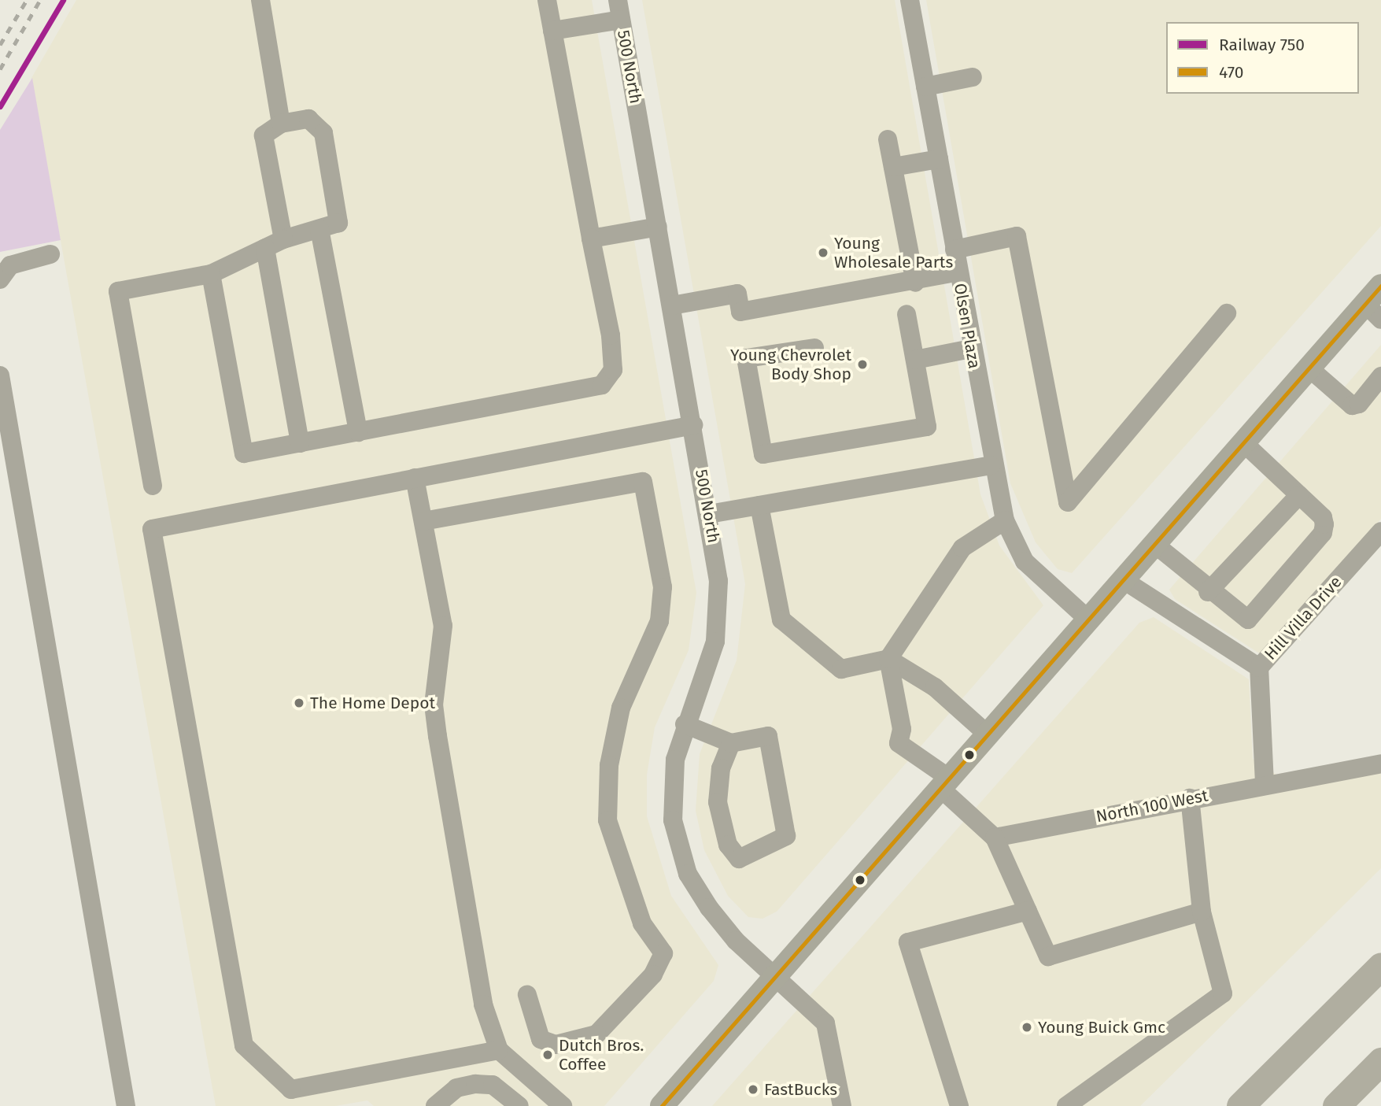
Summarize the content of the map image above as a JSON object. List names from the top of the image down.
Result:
{
  "streets": {
    "street": [
      "500 North",
      "Olsen Plaza",
      "Hill Villa Drive",
      "North 100 West"
    ]
  },
  "crossings": [
    ["Hill Villa Drive", "North 100 West"]
  ],
  "places": [
    "Young Wholesale Parts",
    "Young Chevrolet Body Shop",
    "The Home Depot",
    "Young Buick Gmc",
    "Dutch Bros. Coffee",
    "FastBucks"
  ],
  "lines": ["rail line 750", "transit line 470"],
  "legend": ["Railway 750", "470"]
}
